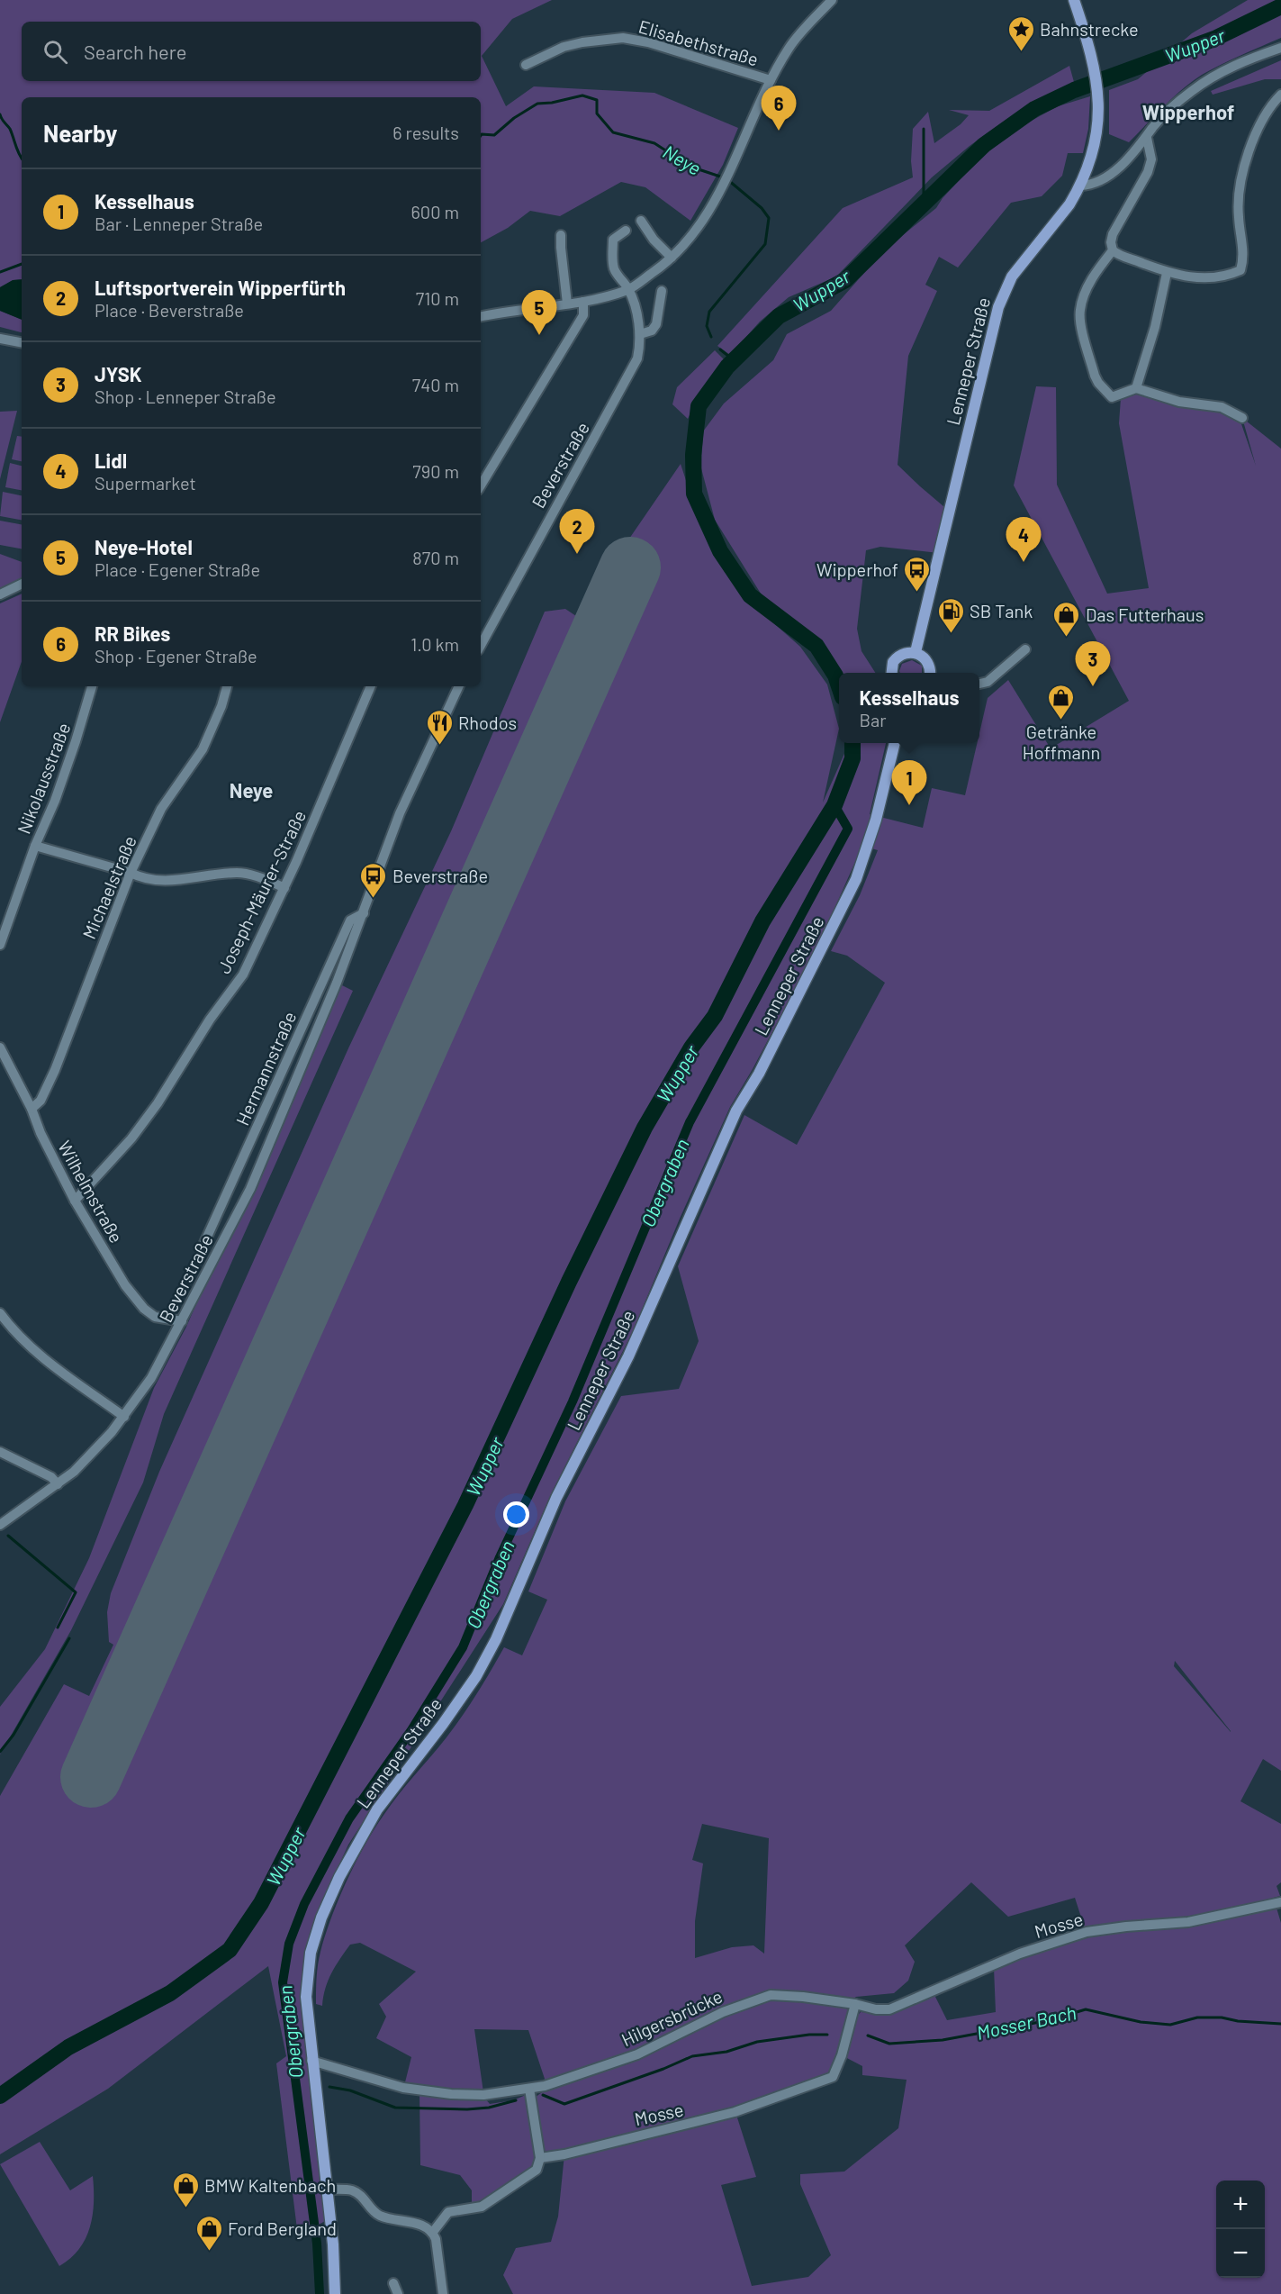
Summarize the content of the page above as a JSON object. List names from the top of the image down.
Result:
{
  "streets": {
    "main road": ["Lenneper Straße"],
    "street": [
      "Elisabethstraße",
      "Beverstraße",
      "Nikolausstraße",
      "Michaelstraße",
      "Joseph-Mäurer-Straße",
      "Hermannstraße",
      "Wilhelmstraße",
      "Mosse",
      "Hilgersbrücke"
    ]
  },
  "crossings": [
    ["Lenneper Straße", "Hilgersbrücke"],
    ["Beverstraße", "Hermannstraße"],
    ["Beverstraße", "Wilhelmstraße"],
    ["Michaelstraße", "Wilhelmstraße"],
    ["Joseph-Mäurer-Straße", "Wilhelmstraße"],
    ["Mosse", "Hilgersbrücke"]
  ],
  "districts": ["Wipperhof", "Neye"],
  "water": [
    "Wupper",
    "Neye",
    "Obergraben",
    "Mosser Bach"
  ],
  "places": {
    "place": ["Bahnstrecke"],
    "bus stop": ["Wipperhof", "Beverstraße"],
    "fuel station": ["SB Tank"],
    "shop": [
      "Das Futterhaus",
      "Getränke Hoffmann",
      "BMW Kaltenbach",
      "Ford Bergland"
    ],
    "restaurant": ["Rhodos"]
  },
  "page": {
    "search": "Search here",
    "pins": [
      "6",
      "5",
      "2",
      "4",
      "3",
      "1"
    ],
    "heading": ["Nearby", "6 results"],
    "list": [
      {
        "mark": "1",
        "name": "Kesselhaus",
        "note": "Bar · Lenneper Straße",
        "value": "600 m"
      },
      {
        "mark": "2",
        "name": "Luftsportverein Wipperfürth",
        "note": "Place · Beverstraße",
        "value": "710 m"
      },
      {
        "mark": "3",
        "name": "JYSK",
        "note": "Shop · Lenneper Straße",
        "value": "740 m"
      },
      {
        "mark": "4",
        "name": "Lidl",
        "note": "Supermarket",
        "value": "790 m"
      },
      {
        "mark": "5",
        "name": "Neye-Hotel",
        "note": "Place · Egener Straße",
        "value": "870 m"
      },
      {
        "mark": "6",
        "name": "RR Bikes",
        "note": "Shop · Egener Straße",
        "value": "1.0 km"
      }
    ],
    "popup": ["Kesselhaus", "Bar"],
    "map_buttons": ["+", "−"]
  }
}
